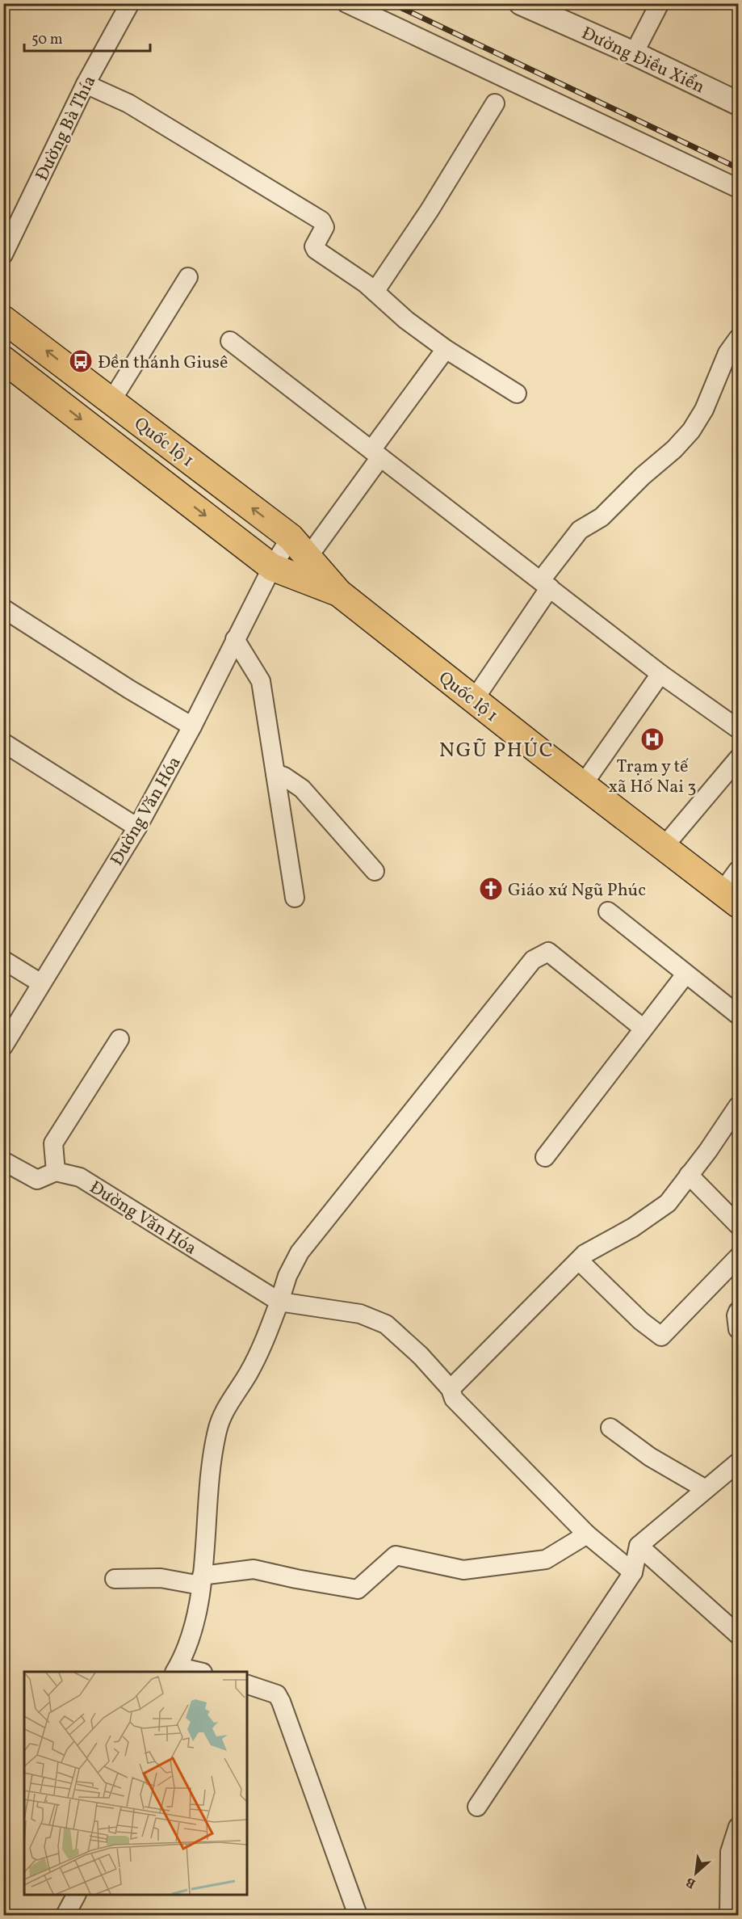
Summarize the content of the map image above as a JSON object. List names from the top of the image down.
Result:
{
  "streets": {
    "highway": ["Quốc lộ 1"],
    "street": ["Đường Điều Xiển", "Đường Bà Thía", "Đường Văn Hóa"]
  },
  "crossings": [
    ["Quốc lộ 1", "Đường Văn Hóa"]
  ],
  "districts": ["NGŨ PHÚC"],
  "places": {
    "bus stop": ["Đền thánh Giusê"],
    "hospital": ["Trạm y tế xã Hố Nai 3"],
    "church": ["Giáo xứ Ngũ Phúc"]
  },
  "scale_bar": "50 m",
  "north": "bottom left"
}
